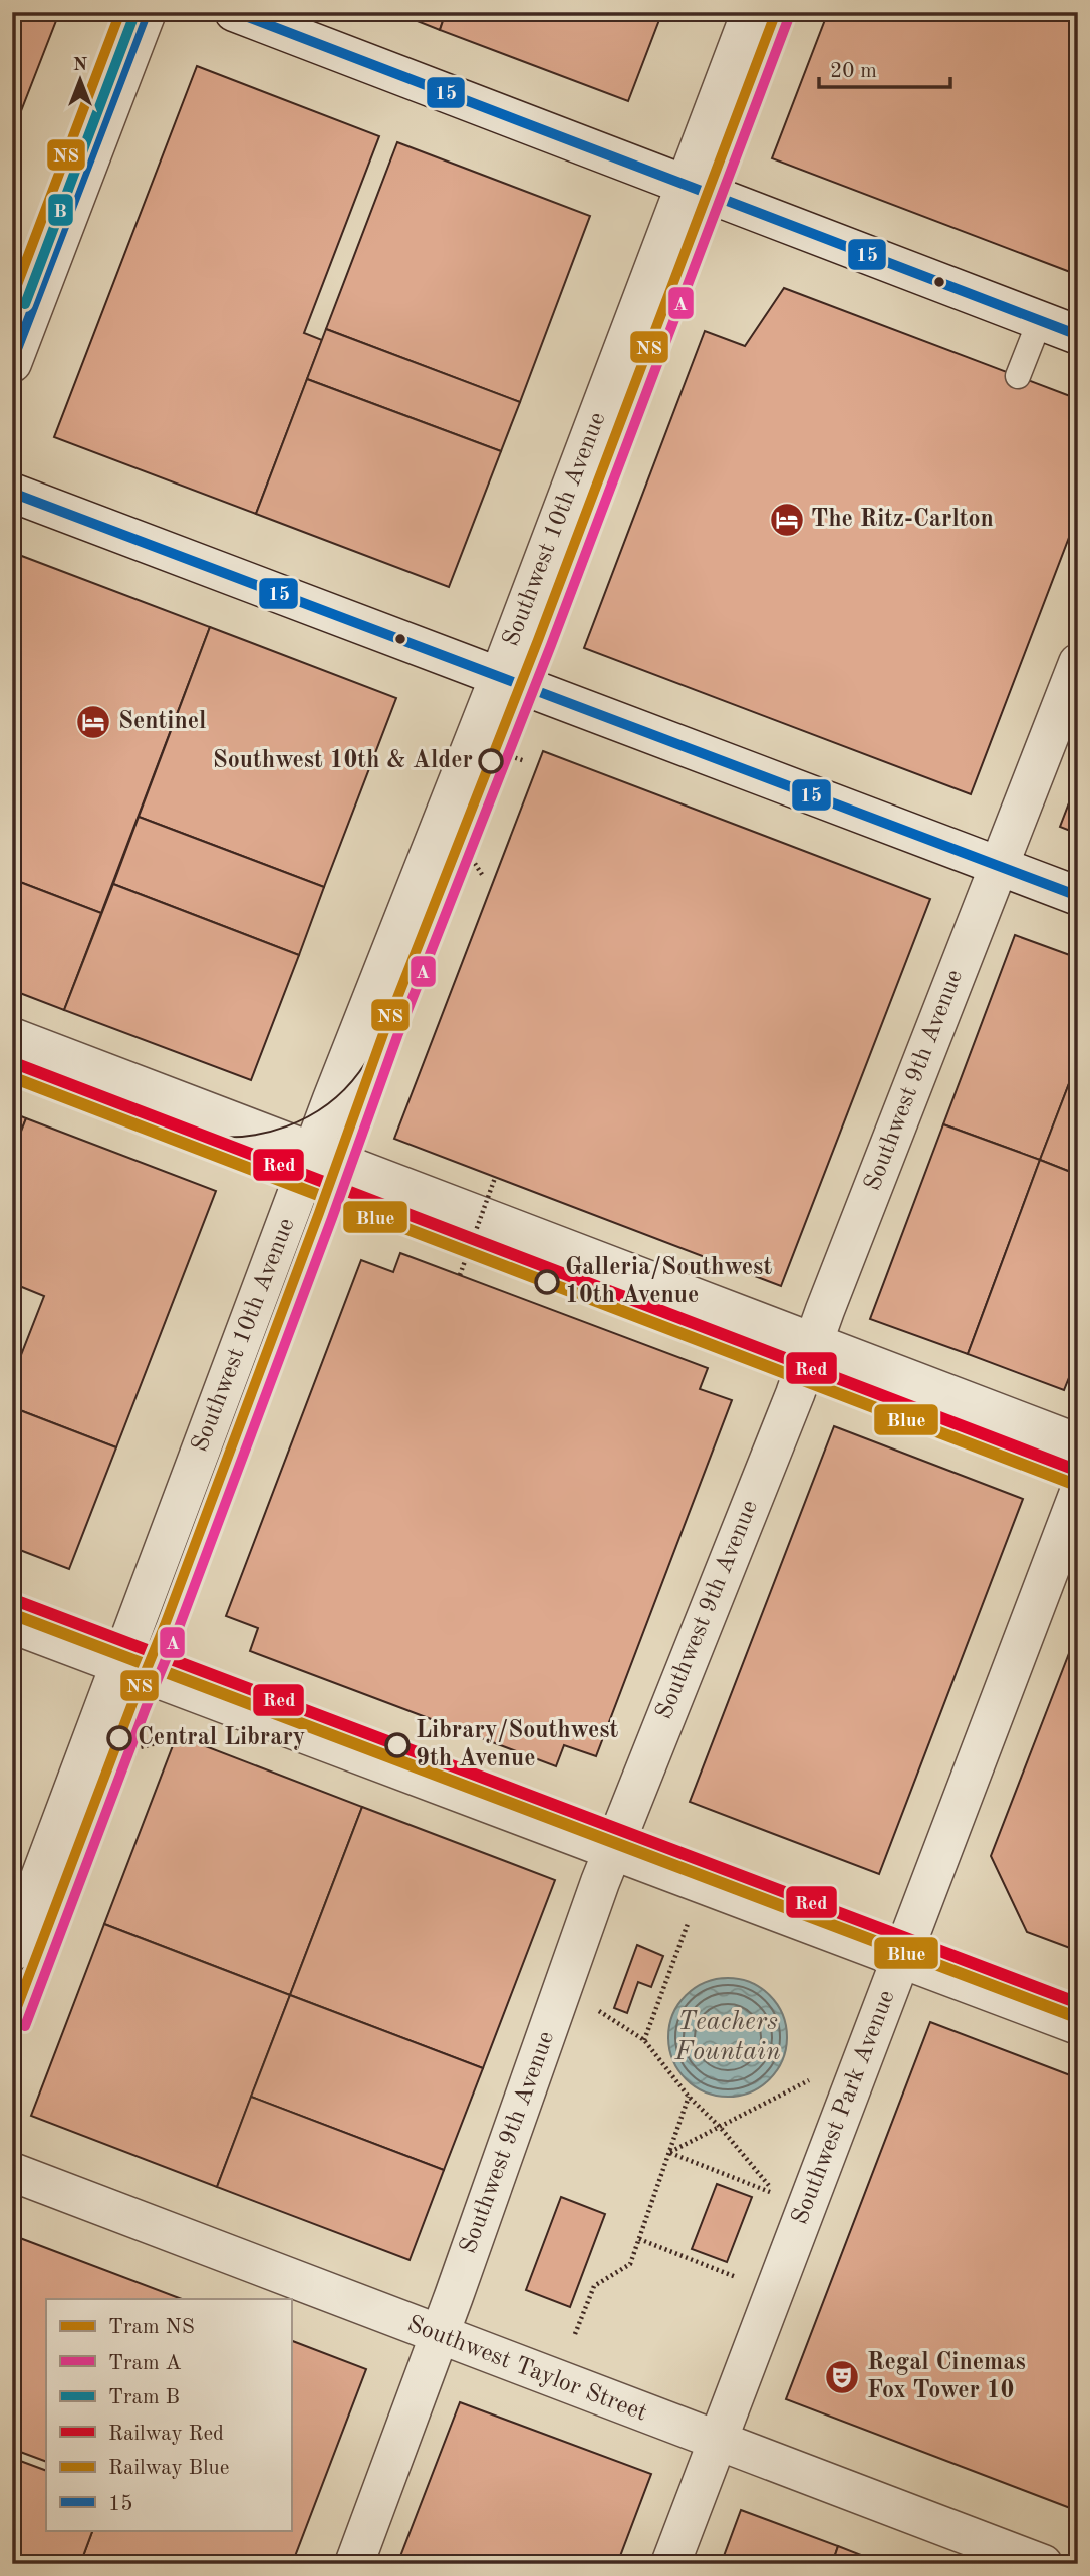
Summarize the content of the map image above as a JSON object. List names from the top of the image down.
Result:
{
  "streets": {
    "street": [
      "Southwest 10th Avenue",
      "Southwest 9th Avenue",
      "Southwest Park Avenue",
      "Southwest Taylor Street"
    ]
  },
  "crossings": [
    ["Southwest 9th Avenue", "Southwest Taylor Street"],
    ["Southwest Park Avenue", "Southwest Taylor Street"]
  ],
  "water": ["Teachers Fountain"],
  "places": {
    "hotel": ["The Ritz-Carlton", "Sentinel"],
    "other": [
      "Southwest 10th & Alder",
      "Galleria/Southwest 10th Avenue",
      "Central Library",
      "Library/Southwest 9th Avenue"
    ],
    "theatre": ["Regal Cinemas Fox Tower 10"]
  },
  "lines": [
    "tram line NS",
    "transit line 15",
    "tram line A",
    "tram line B",
    "rail line Red",
    "rail line Blue"
  ],
  "legend": [
    "Tram NS",
    "Tram A",
    "Tram B",
    "Railway Red",
    "Railway Blue",
    "15"
  ],
  "scale_bar": "20 m",
  "north": "top"
}
